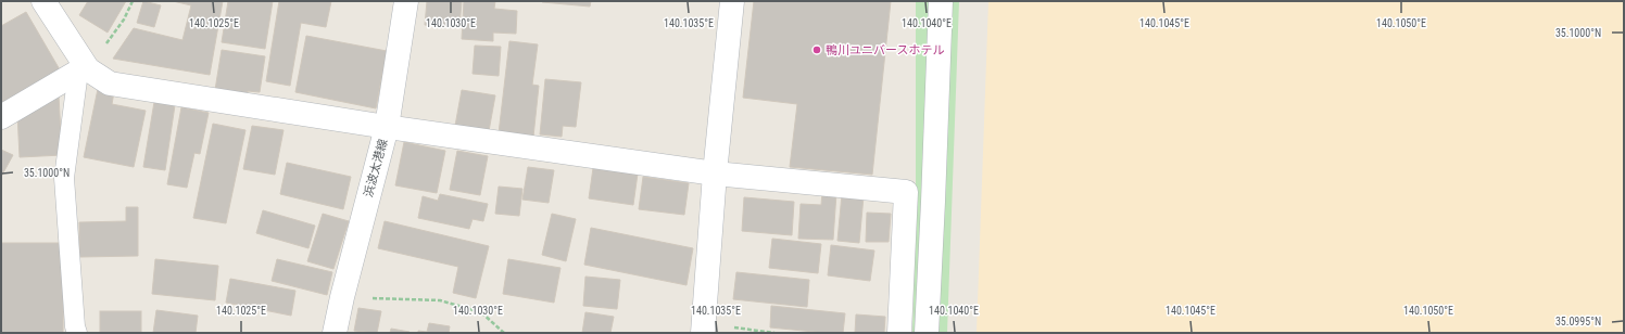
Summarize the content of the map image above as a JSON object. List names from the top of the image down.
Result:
{
  "streets": {
    "street": ["浜波太港線"]
  },
  "places": ["鴨川ユニバースホテル"],
  "coordinates": [
    "140.1025°E",
    "140.1030°E",
    "140.1035°E",
    "140.1040°E",
    "140.1045°E",
    "140.1050°E",
    "35.1000°N",
    "35.0995°N"
  ]
}
